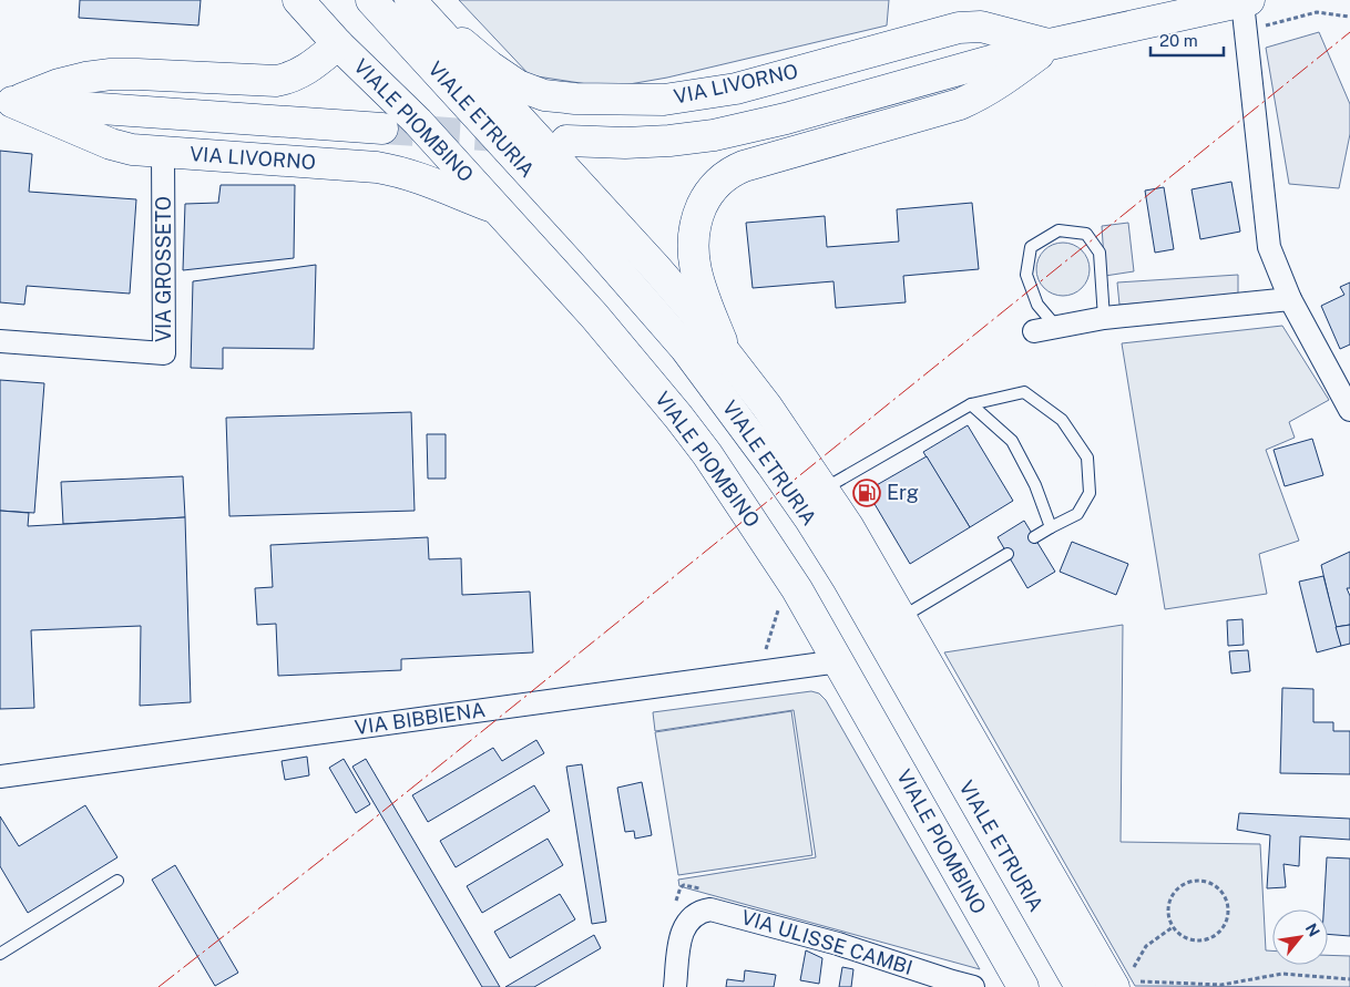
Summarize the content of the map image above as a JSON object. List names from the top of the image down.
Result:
{
  "streets": {
    "street": [
      "VIA LIVORNO",
      "VIALE ETRURIA",
      "VIALE PIOMBINO",
      "VIA GROSSETO",
      "VIA BIBBIENA",
      "VIA ULISSE CAMBI"
    ]
  },
  "crossings": [
    ["VIA LIVORNO", "VIALE ETRURIA"],
    ["VIA LIVORNO", "VIALE PIOMBINO"],
    ["VIA LIVORNO", "VIA GROSSETO"],
    ["VIALE PIOMBINO", "VIA BIBBIENA"]
  ],
  "places": {
    "fuel station": ["Erg"]
  },
  "scale_bar": "20 m",
  "north": "top right"
}
